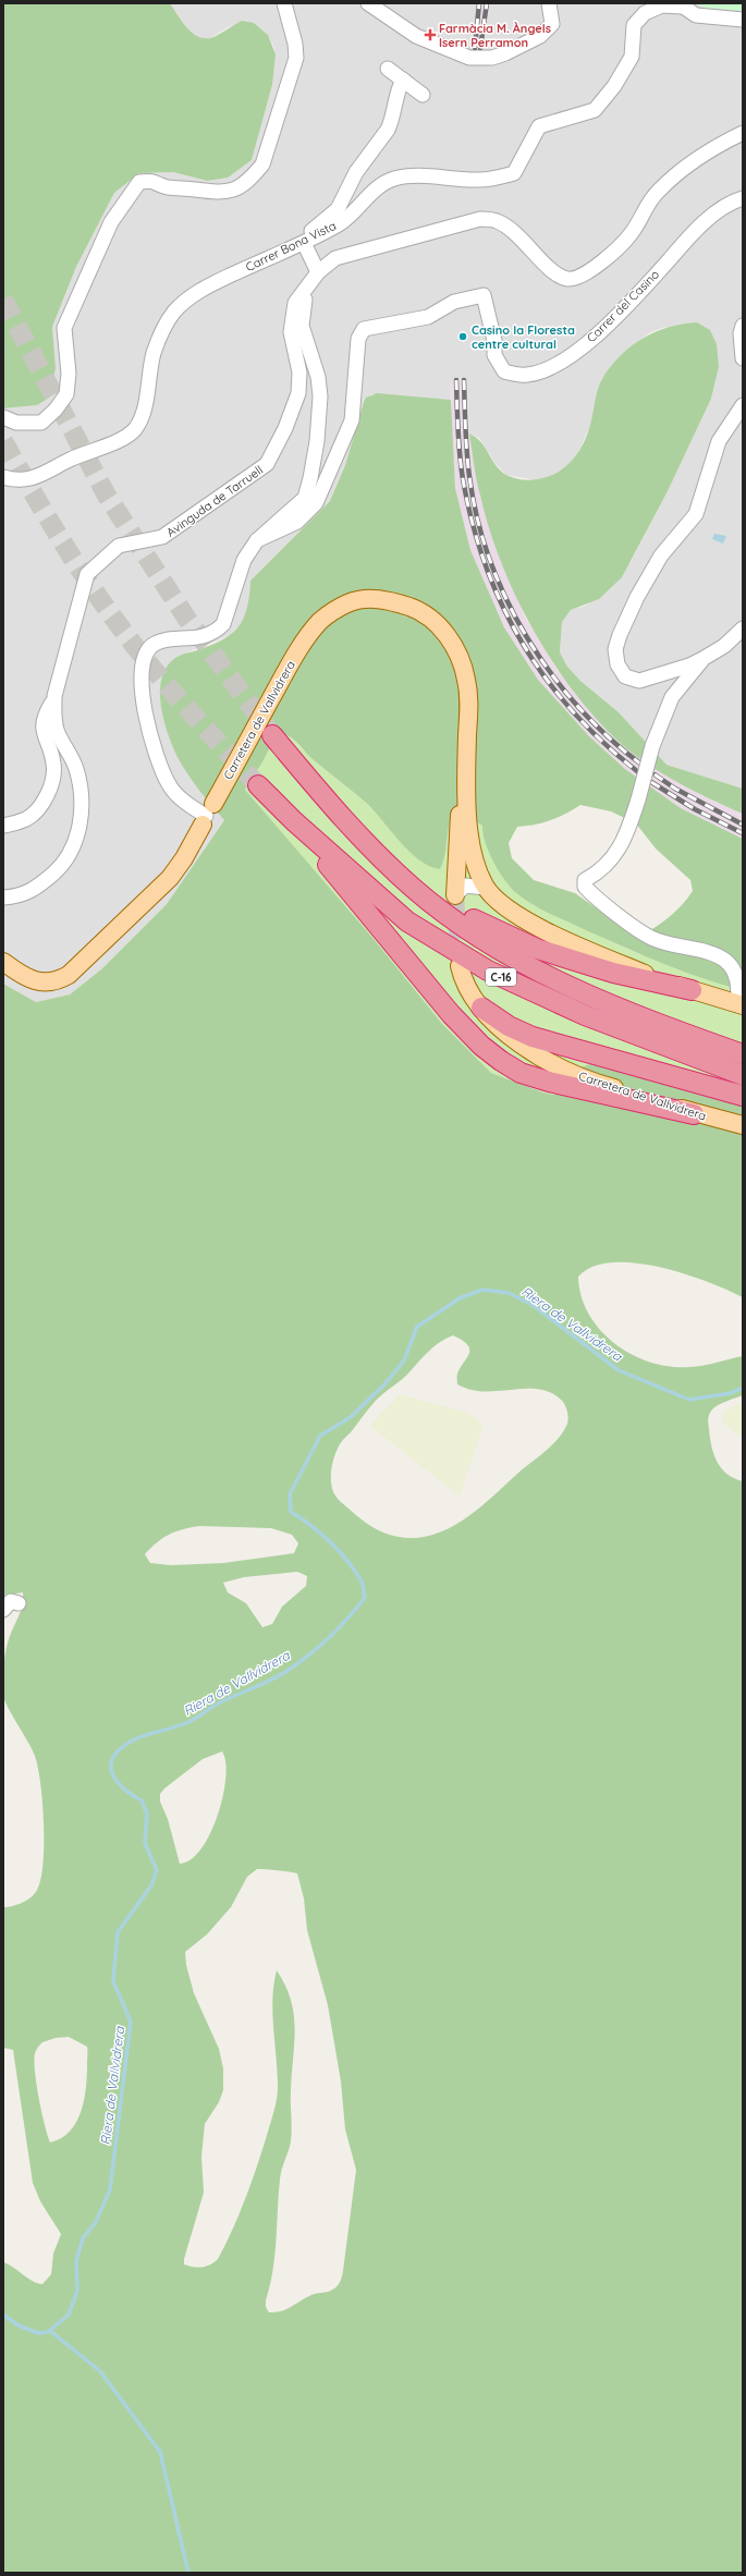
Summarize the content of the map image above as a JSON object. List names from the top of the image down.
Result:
{
  "streets": {
    "highway": ["C-16"],
    "main road": ["Carretera de Vallvidrera"],
    "street": ["Carrer Bona Vista", "Carrer del Casino", "Avinguda de Tarruell"]
  },
  "water": ["Riera de Vallvidrera"],
  "places": {
    "health": ["Farmàcia M. Àngels Isern Perramon"],
    "other": ["Casino la Floresta centre cultural"]
  }
}
